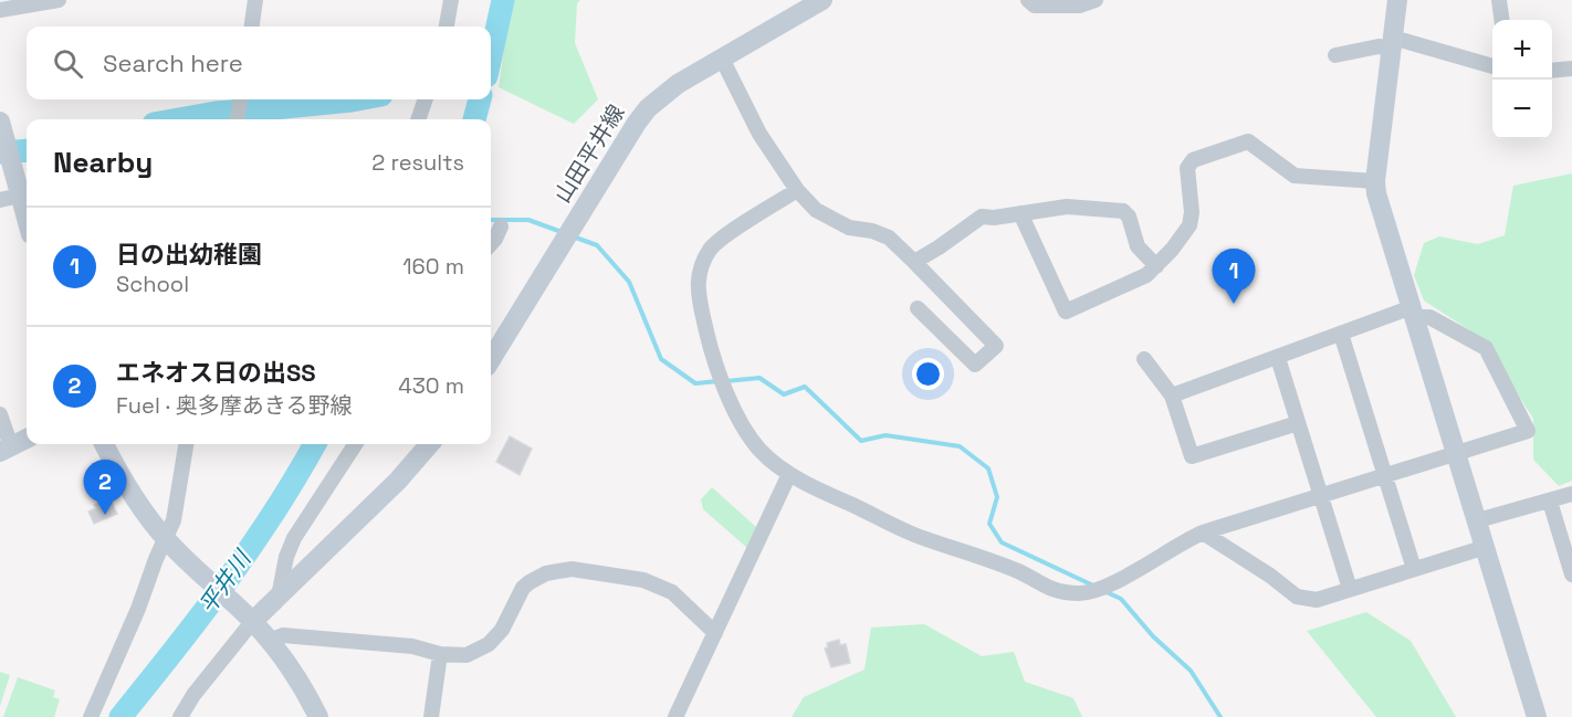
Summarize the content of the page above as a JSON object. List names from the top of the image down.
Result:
{
  "streets": {
    "main road": ["山田平井線"]
  },
  "water": ["平井川"],
  "page": {
    "map_buttons": ["+", "−"],
    "search": "Search here",
    "heading": ["Nearby", "2 results"],
    "list": [
      {
        "mark": "1",
        "name": "日の出幼稚園",
        "note": "School",
        "value": "160 m"
      },
      {
        "mark": "2",
        "name": "エネオス日の出SS",
        "note": "Fuel · 奥多摩あきる野線",
        "value": "430 m"
      }
    ],
    "pins": ["1", "2"]
  }
}
